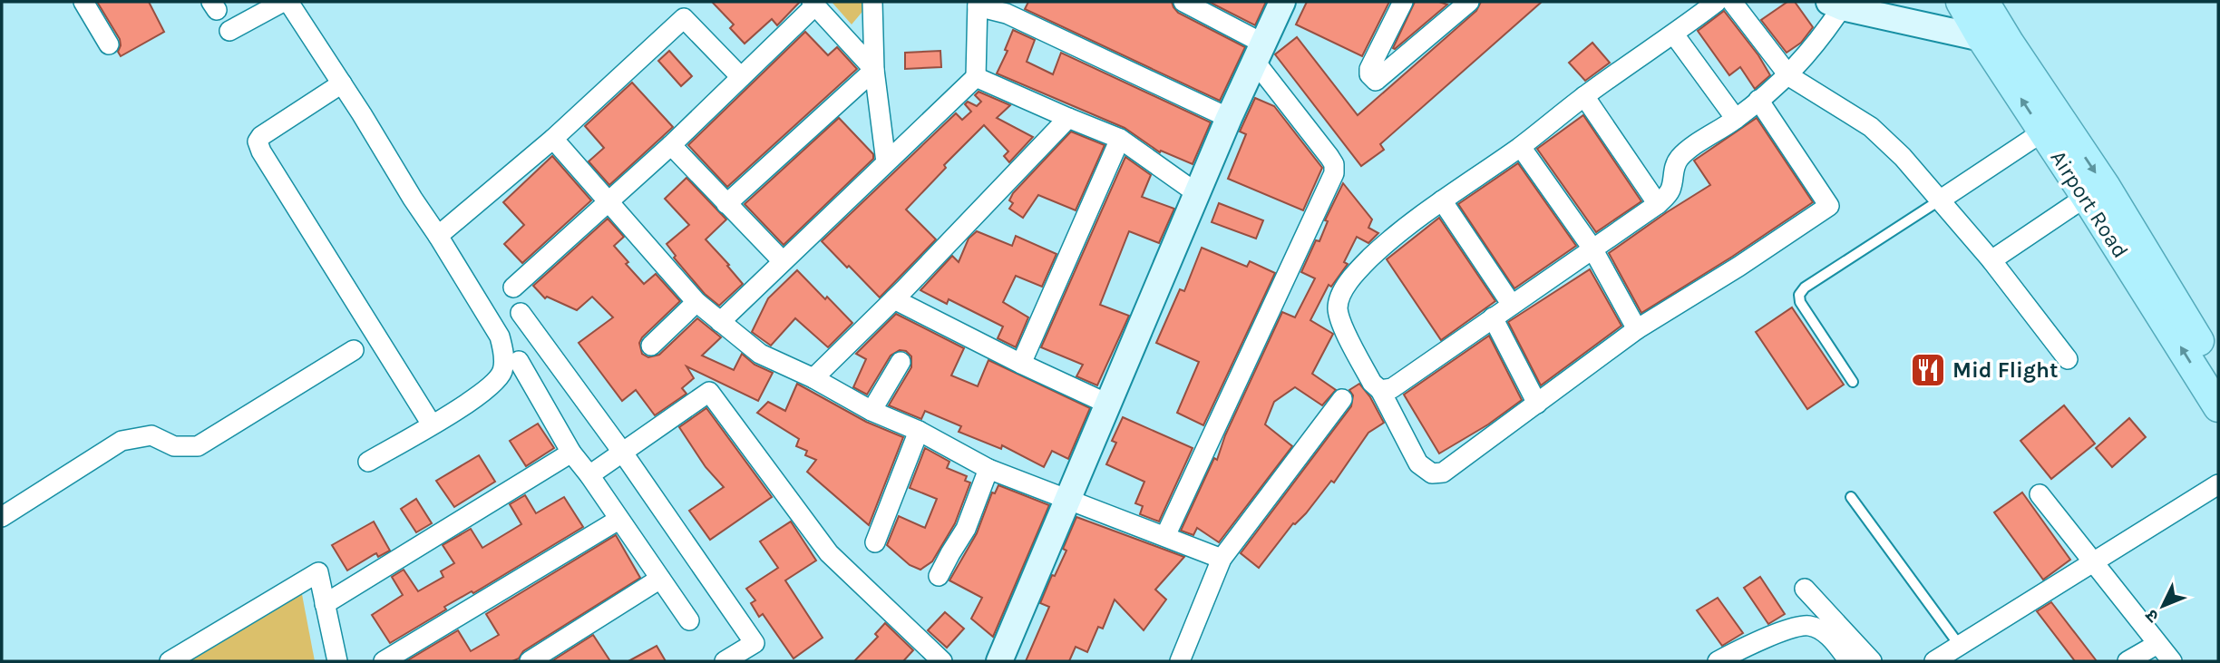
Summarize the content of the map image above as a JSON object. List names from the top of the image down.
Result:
{
  "streets": {
    "main road": ["Airport Road"]
  },
  "places": {
    "restaurant": ["Mid Flight"]
  },
  "north": "bottom left"
}
